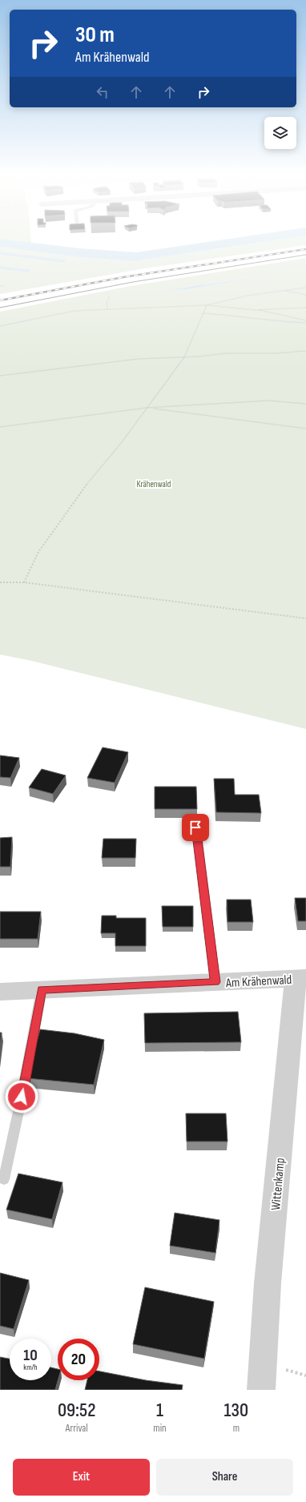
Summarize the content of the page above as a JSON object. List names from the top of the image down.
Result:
{
  "streets": {
    "street": ["Am Krähenwald", "Wittenkamp"]
  },
  "crossings": [
    ["Am Krähenwald", "Wittenkamp"]
  ],
  "parks": ["Krähenwald"],
  "page": {
    "turn": ["30 m", "Am Krähenwald"],
    "speed": "10 km/h",
    "limit": "20",
    "eta": [
      "09:52",
      "Arrival",
      "1",
      "min",
      "130",
      "m"
    ],
    "buttons": ["Exit", "Share"]
  }
}
